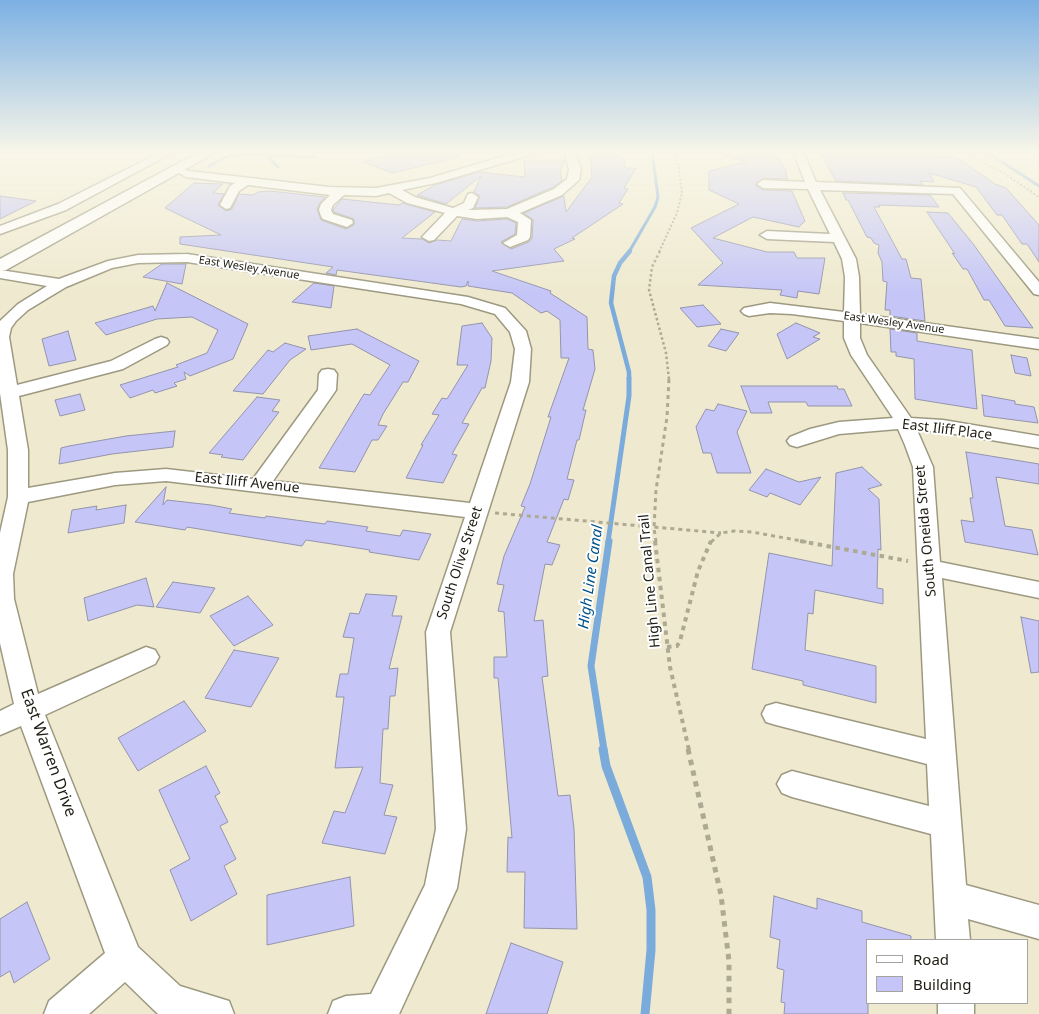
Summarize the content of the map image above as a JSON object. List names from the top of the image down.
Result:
{
  "streets": {
    "street": [
      "East Wesley Avenue",
      "East Iliff Place",
      "East Iliff Avenue",
      "South Oneida Street",
      "South Olive Street",
      "East Warren Drive"
    ],
    "path": ["High Line Canal Trail"]
  },
  "crossings": [
    ["East Wesley Avenue", "South Oneida Street"],
    ["East Wesley Avenue", "South Olive Street"],
    ["East Wesley Avenue", "East Warren Drive"],
    ["East Iliff Place", "South Oneida Street"],
    ["East Iliff Avenue", "South Olive Street"],
    ["East Iliff Avenue", "East Warren Drive"]
  ],
  "water": ["High Line Canal"],
  "legend": ["Road", "Building"]
}
